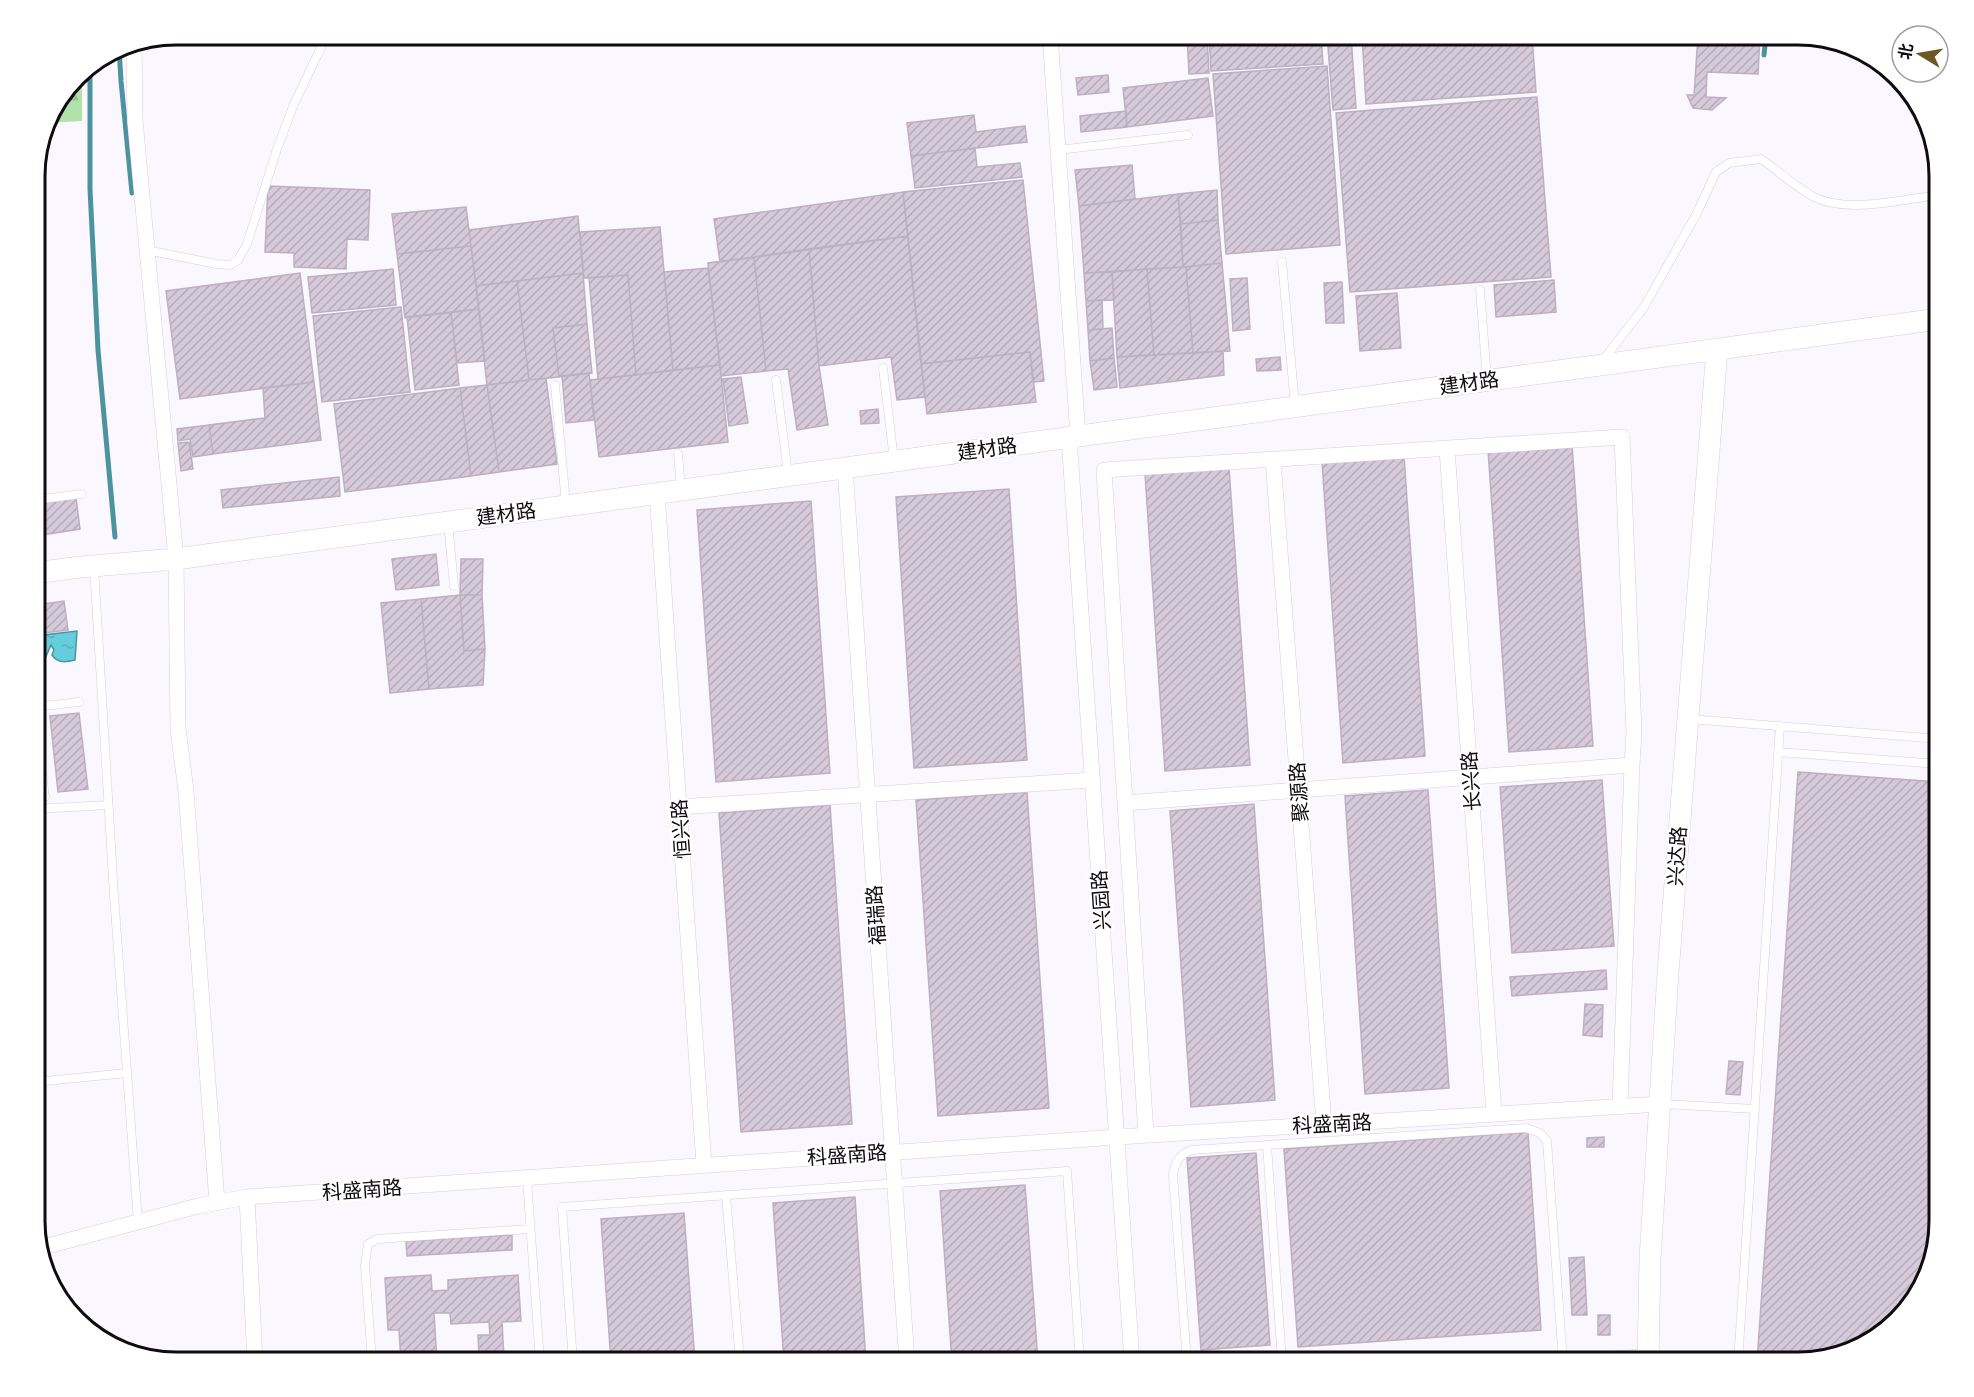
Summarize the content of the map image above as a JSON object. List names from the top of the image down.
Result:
{
  "streets": {
    "street": [
      "建材路",
      "长兴路",
      "聚源路",
      "恒兴路",
      "兴达路",
      "兴园路",
      "福瑞路",
      "科盛南路"
    ]
  },
  "crossings": [
    ["建材路", "恒兴路"],
    ["建材路", "兴达路"],
    ["建材路", "兴园路"],
    ["建材路", "福瑞路"],
    ["长兴路", "科盛南路"],
    ["聚源路", "科盛南路"],
    ["恒兴路", "科盛南路"],
    ["兴达路", "科盛南路"],
    ["兴园路", "科盛南路"],
    ["福瑞路", "科盛南路"]
  ],
  "north": "left"
}
